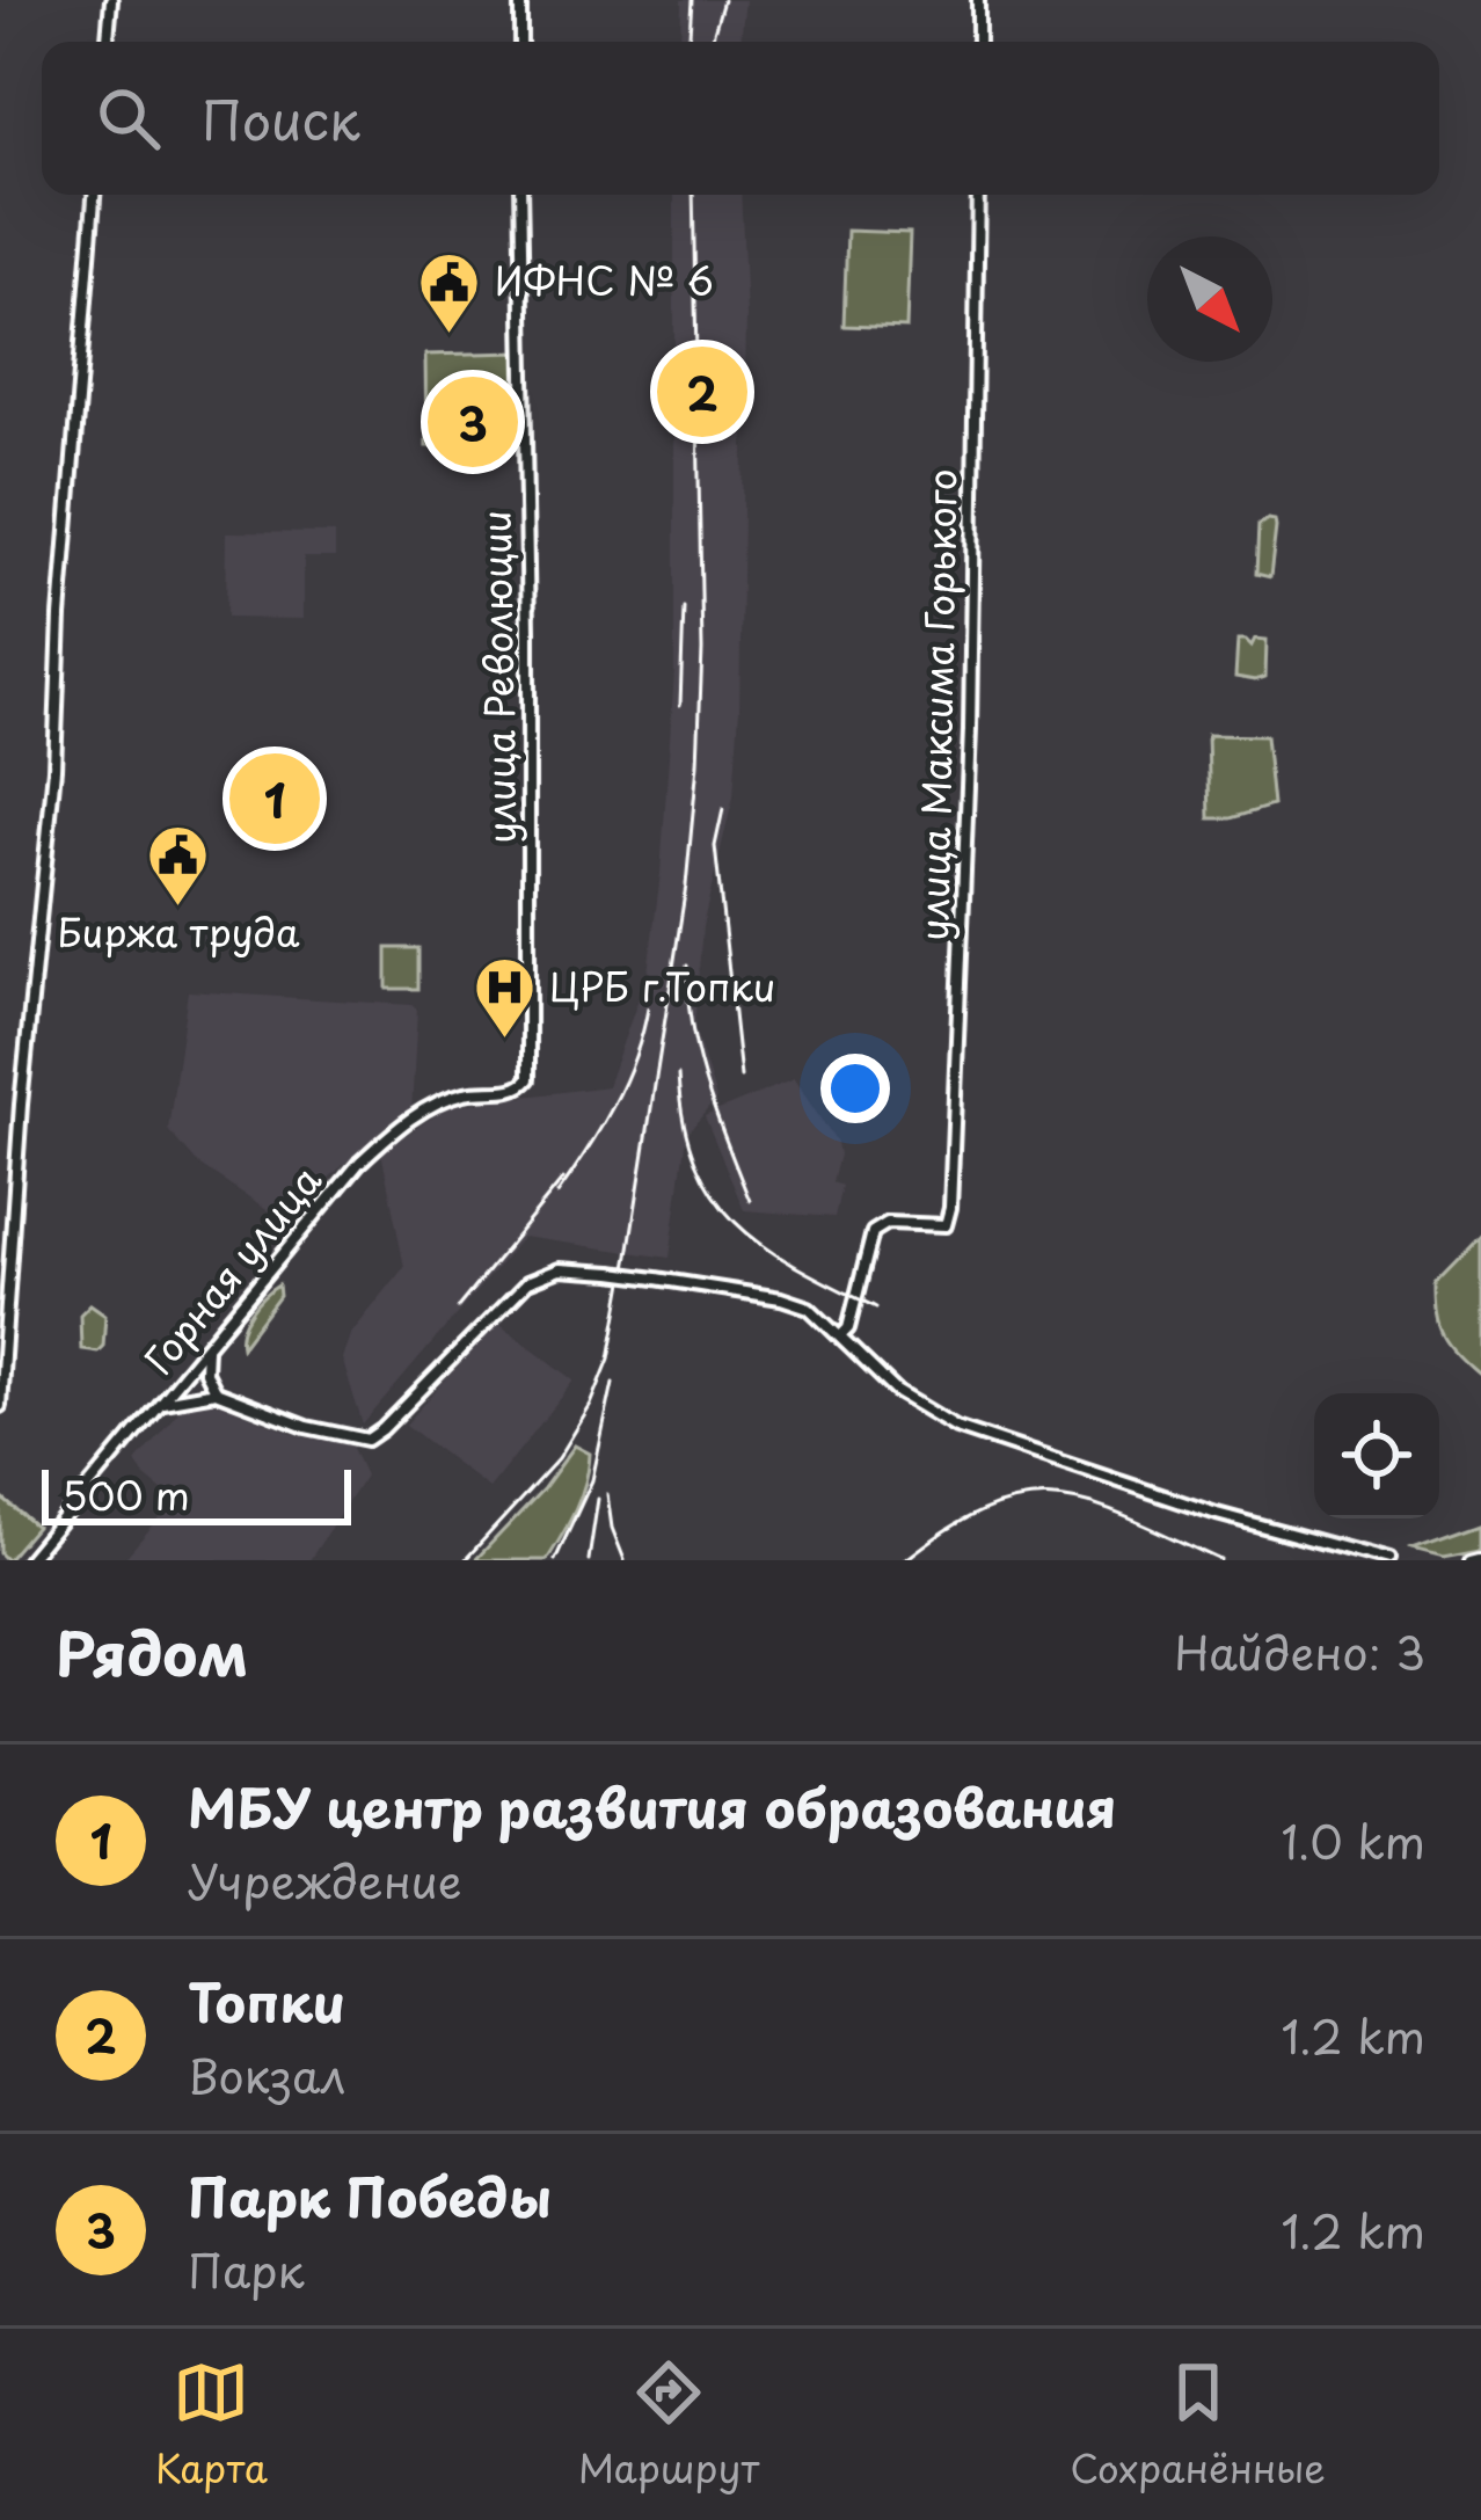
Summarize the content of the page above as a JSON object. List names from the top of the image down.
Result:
{
  "streets": {
    "street": ["улица Революции", "улица Максима Горького", "Горная улица"]
  },
  "crossings": [
    ["улица Революции", "Горная улица"]
  ],
  "places": {
    "public building": ["ИФНС № 6", "Биржа труда"],
    "hospital": ["ЦРБ г.Топки"]
  },
  "scale_bar": "500 m",
  "north": "bottom right",
  "page": {
    "search": "Поиск",
    "pins": ["2", "3", "1"],
    "scale": "500 m",
    "heading": ["Рядом", "Найдено: 3"],
    "list": [
      {
        "mark": "1",
        "name": "МБУ центр развития образования",
        "note": "Учреждение",
        "value": "1.0 km"
      },
      {
        "mark": "2",
        "name": "Топки",
        "note": "Вокзал",
        "value": "1.2 km"
      },
      {
        "mark": "3",
        "name": "Парк Победы",
        "note": "Парк",
        "value": "1.2 km"
      }
    ],
    "nav": ["Карта", "Маршрут", "Сохранённые"]
  }
}
